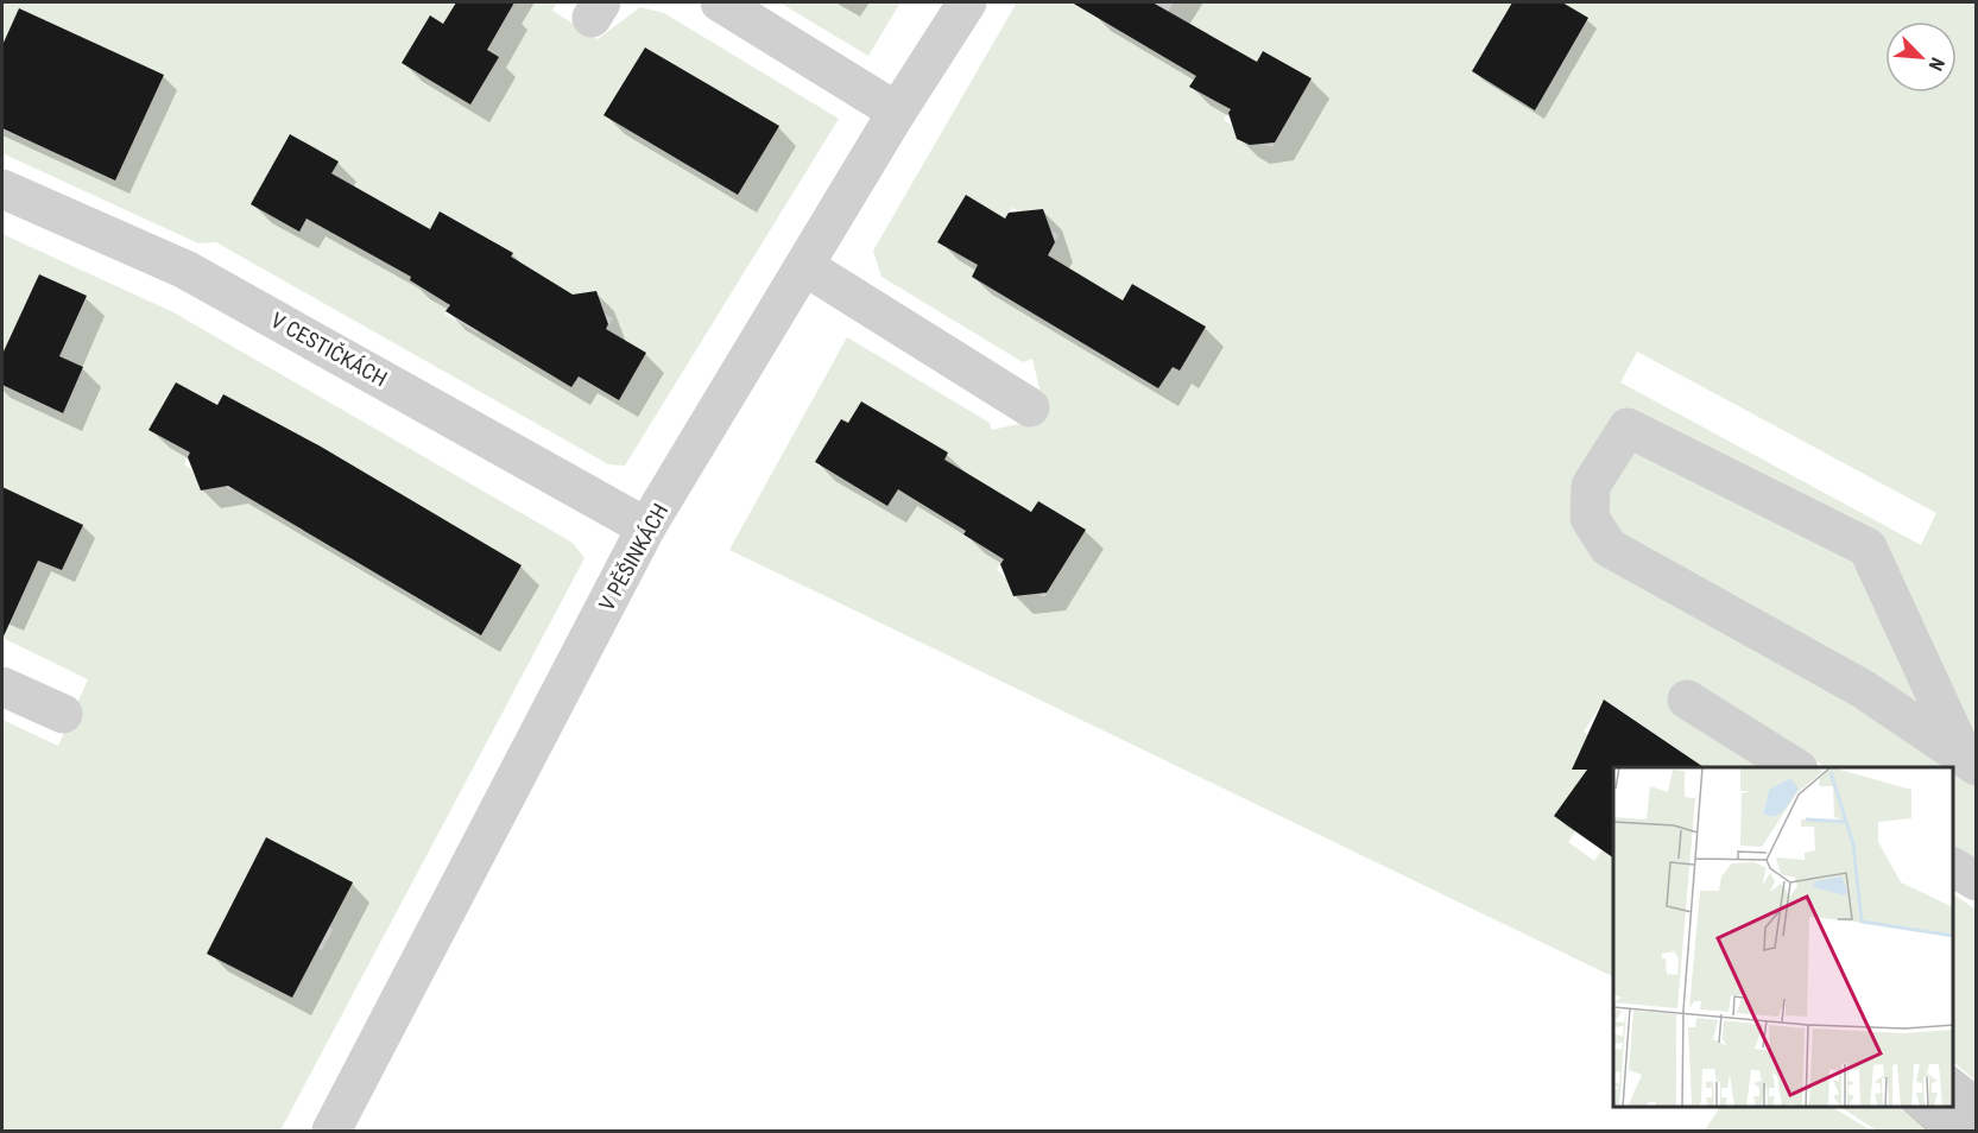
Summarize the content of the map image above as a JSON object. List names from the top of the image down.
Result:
{
  "streets": {
    "street": ["V CESTIČKÁCH", "V PĚŠINKÁCH"]
  },
  "crossings": [
    ["V CESTIČKÁCH", "V PĚŠINKÁCH"]
  ],
  "north": "bottom right"
}
